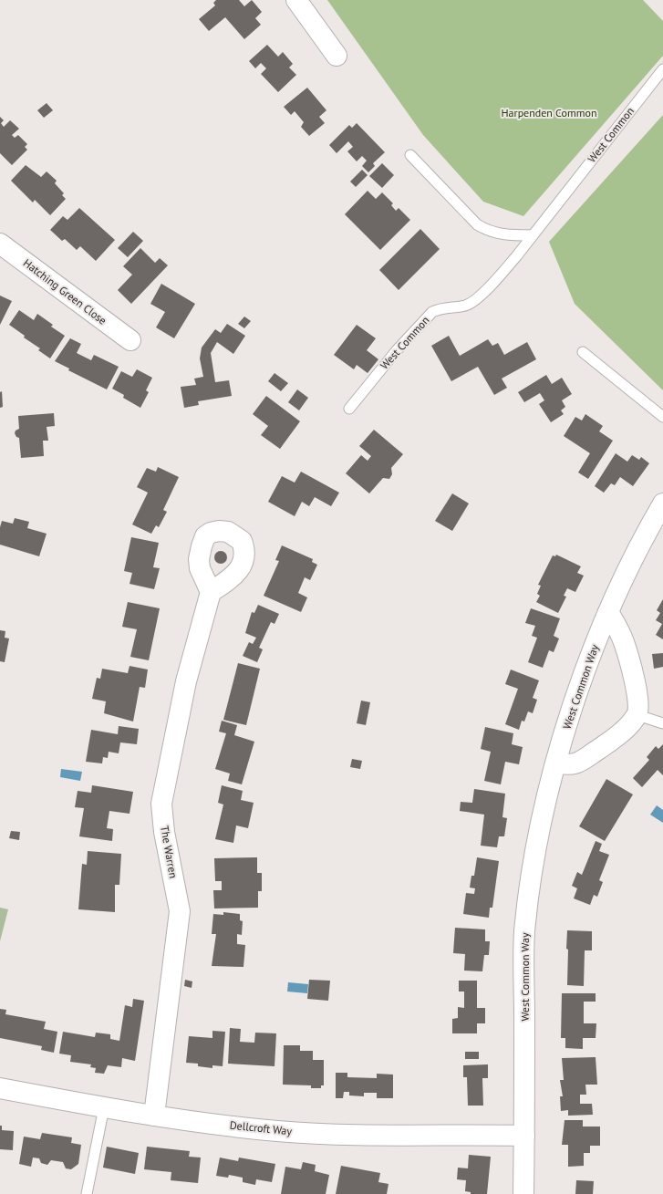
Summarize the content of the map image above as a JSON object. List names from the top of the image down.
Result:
{
  "streets": {
    "street": [
      "Hatching Green Close",
      "West Common Way",
      "The Warren",
      "Dellcroft Way"
    ],
    "lane": ["West Common"]
  },
  "crossings": [
    ["West Common Way", "Dellcroft Way"],
    ["The Warren", "Dellcroft Way"]
  ],
  "parks": ["Harpenden Common"]
}
